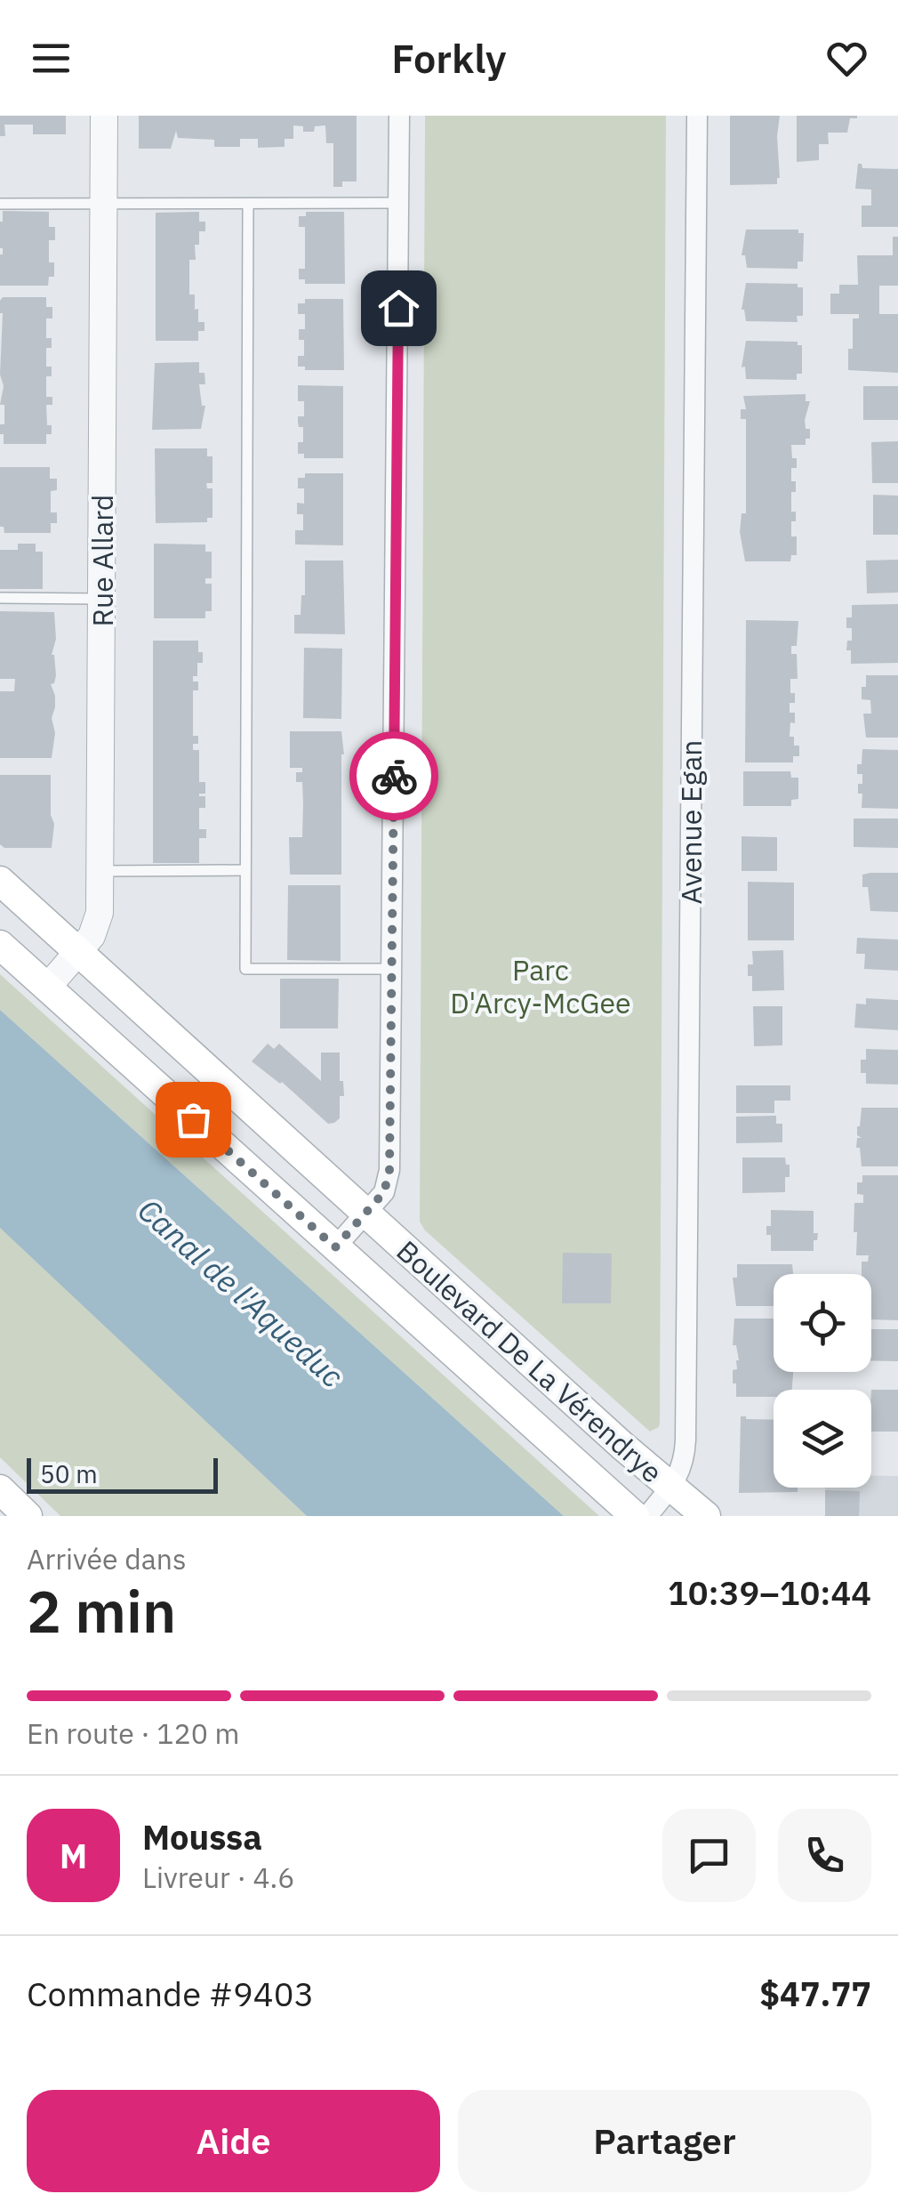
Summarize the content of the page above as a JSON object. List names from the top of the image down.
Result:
{
  "streets": {
    "main road": ["Boulevard De La Vérendrye"],
    "street": ["Rue Allard", "Avenue Egan"]
  },
  "crossings": [
    ["Rue Allard", "Boulevard De La Vérendrye"],
    ["Avenue Egan", "Boulevard De La Vérendrye"]
  ],
  "water": ["Canal de l'Aqueduc"],
  "parks": ["Parc D'Arcy-McGee"],
  "scale_bar": "50 m",
  "page": {
    "header": "Forkly",
    "scale": "50 m",
    "heading": ["2 min", "Arrivée dans", "10:39–10:44"],
    "panel": [
      "Moussa",
      "Livreur · 4.6",
      "Commande #9403",
      "$47.77"
    ],
    "bar": "En route · 120 m",
    "round": "M",
    "buttons": ["Aide", "Partager"]
  }
}
